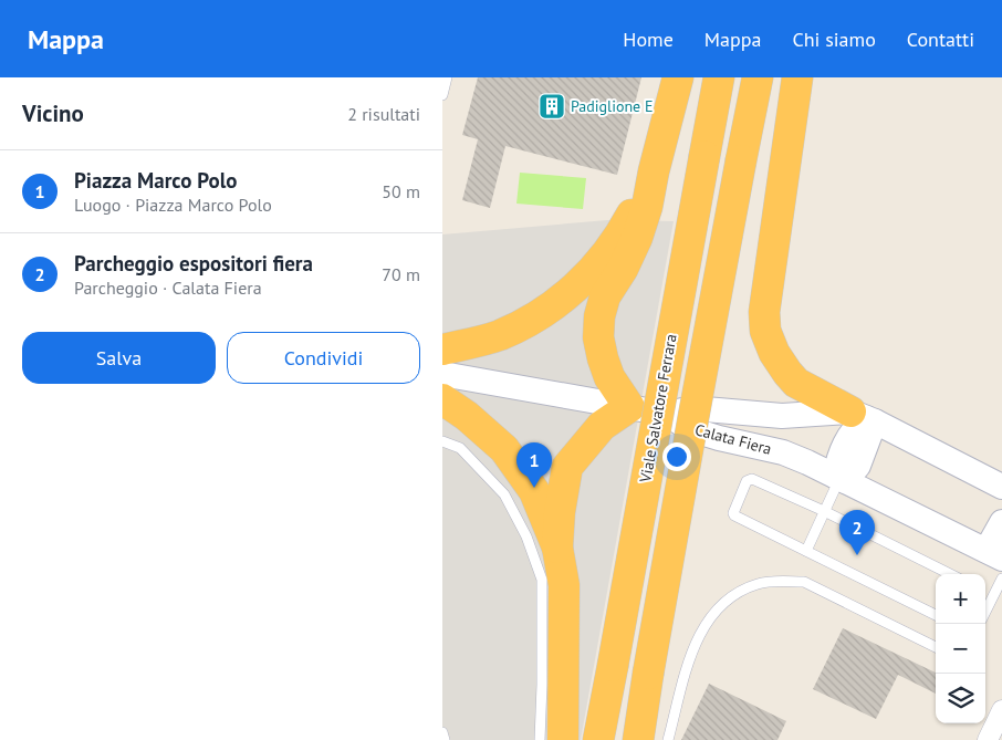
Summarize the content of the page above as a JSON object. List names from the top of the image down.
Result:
{
  "streets": {
    "highway": ["Viale Salvatore Ferrara"],
    "street": ["Calata Fiera"]
  },
  "places": {
    "building": ["Padiglione E"]
  },
  "page": {
    "header": "Mappa",
    "nav": [
      "Home",
      "Mappa",
      "Chi siamo",
      "Contatti"
    ],
    "heading": ["Vicino", "2 risultati"],
    "list": [
      {
        "mark": "1",
        "name": "Piazza Marco Polo",
        "note": "Luogo · Piazza Marco Polo",
        "value": "50 m"
      },
      {
        "mark": "2",
        "name": "Parcheggio espositori fiera",
        "note": "Parcheggio · Calata Fiera",
        "value": "70 m"
      }
    ],
    "buttons": ["Salva", "Condividi"],
    "pins": ["1", "2"],
    "map_buttons": ["+", "−"]
  }
}
